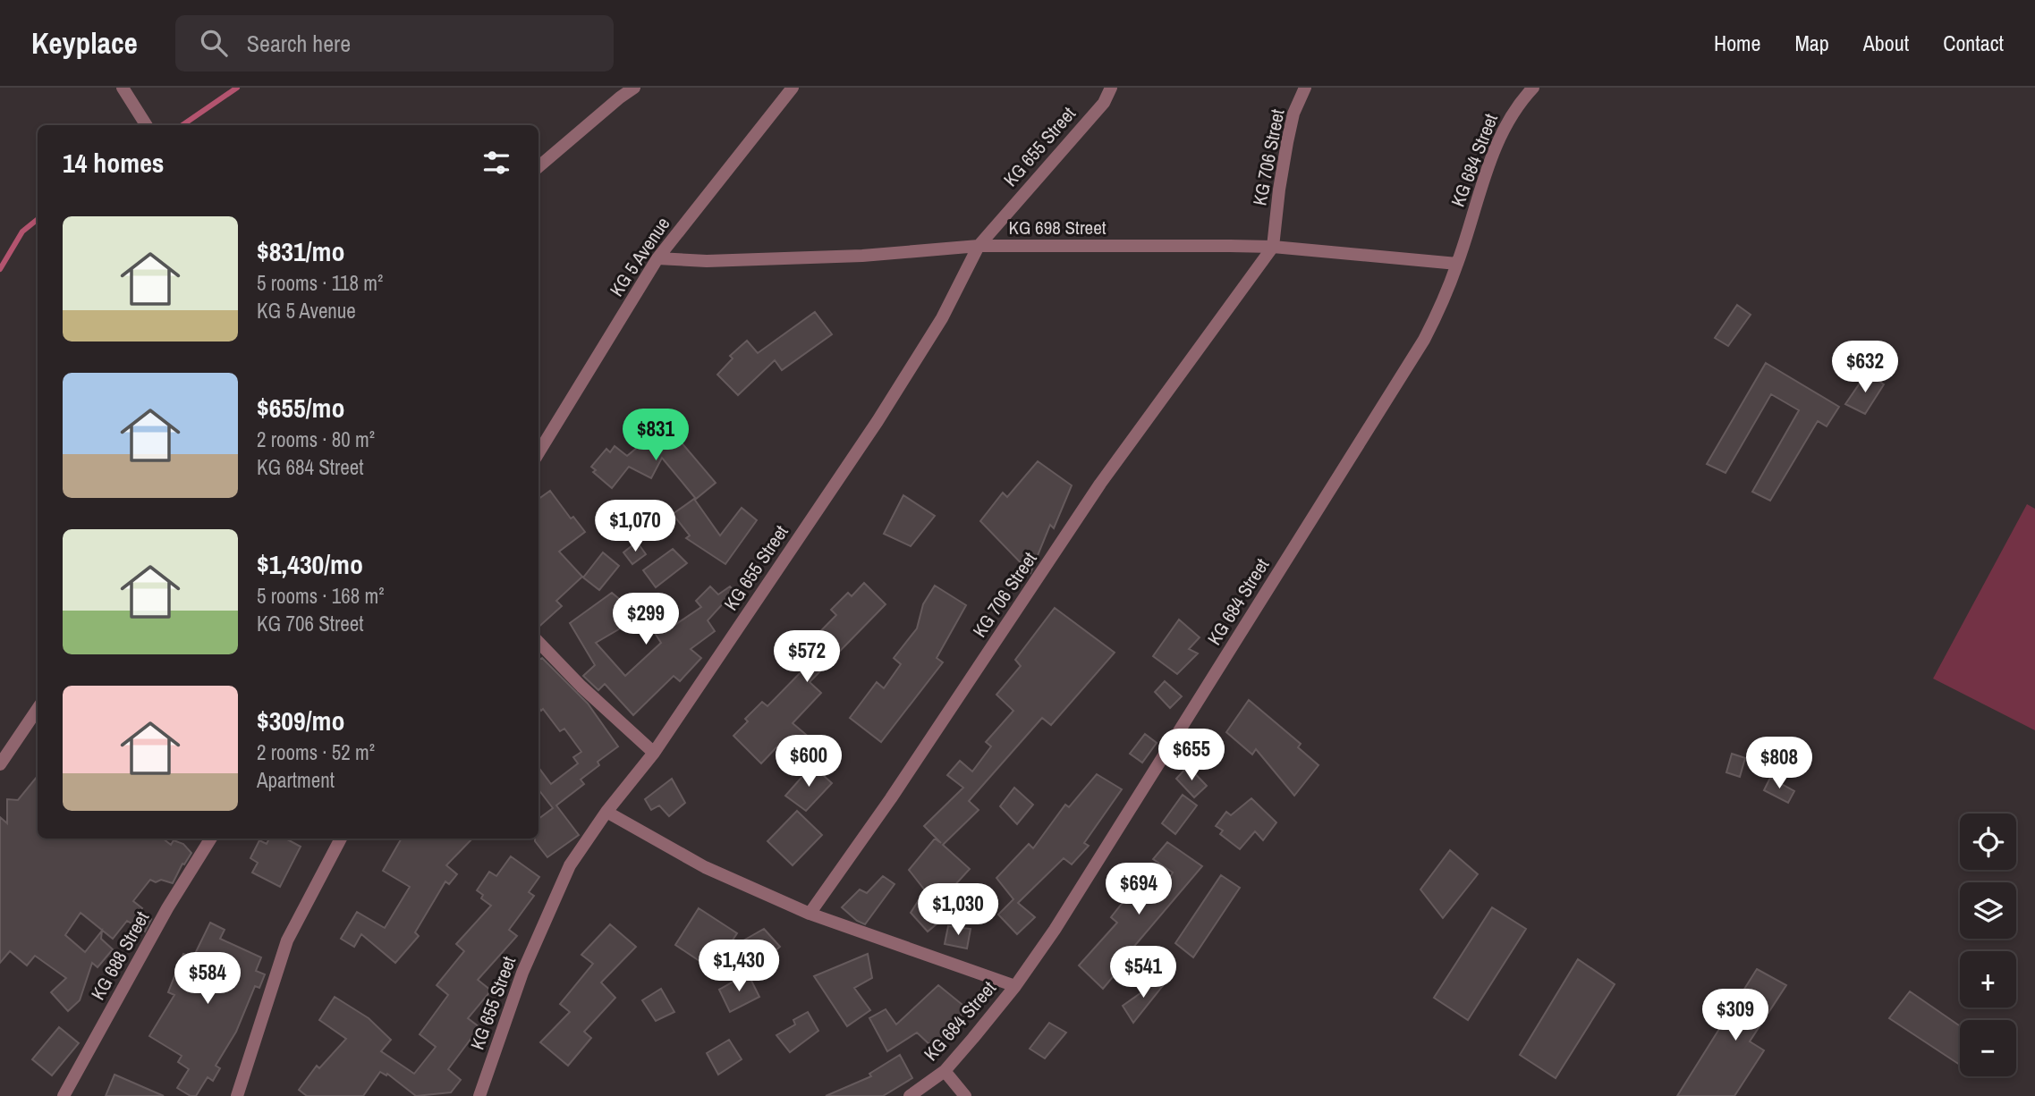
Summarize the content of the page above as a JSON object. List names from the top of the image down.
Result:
{
  "streets": {
    "street": [
      "KG 655 Street",
      "KG 706 Street",
      "KG 684 Street",
      "KG 698 Street",
      "KG 5 Avenue",
      "KG 688 Street"
    ]
  },
  "crossings": [
    ["KG 655 Street", "KG 698 Street"],
    ["KG 706 Street", "KG 698 Street"],
    ["KG 684 Street", "KG 698 Street"],
    ["KG 698 Street", "KG 5 Avenue"]
  ],
  "page": {
    "header": "Keyplace",
    "search": "Search here",
    "nav": [
      "Home",
      "Map",
      "About",
      "Contact"
    ],
    "heading": "14 homes",
    "list": [
      {
        "name": "$831/mo",
        "note": "5 rooms · 118 m² · KG 5 Avenue"
      },
      {
        "name": "$655/mo",
        "note": "2 rooms · 80 m² · KG 684 Street"
      },
      {
        "name": "$1,430/mo",
        "note": "5 rooms · 168 m² · KG 706 Street"
      },
      {
        "name": "$309/mo",
        "note": "2 rooms · 52 m² · Apartment"
      }
    ],
    "price": [
      "$632",
      "$831",
      "$1,070",
      "$299",
      "$572",
      "$655",
      "$600",
      "$808",
      "$694",
      "$1,030",
      "$1,430",
      "$541",
      "$584",
      "$309"
    ],
    "map_buttons": ["+", "−"]
  }
}
